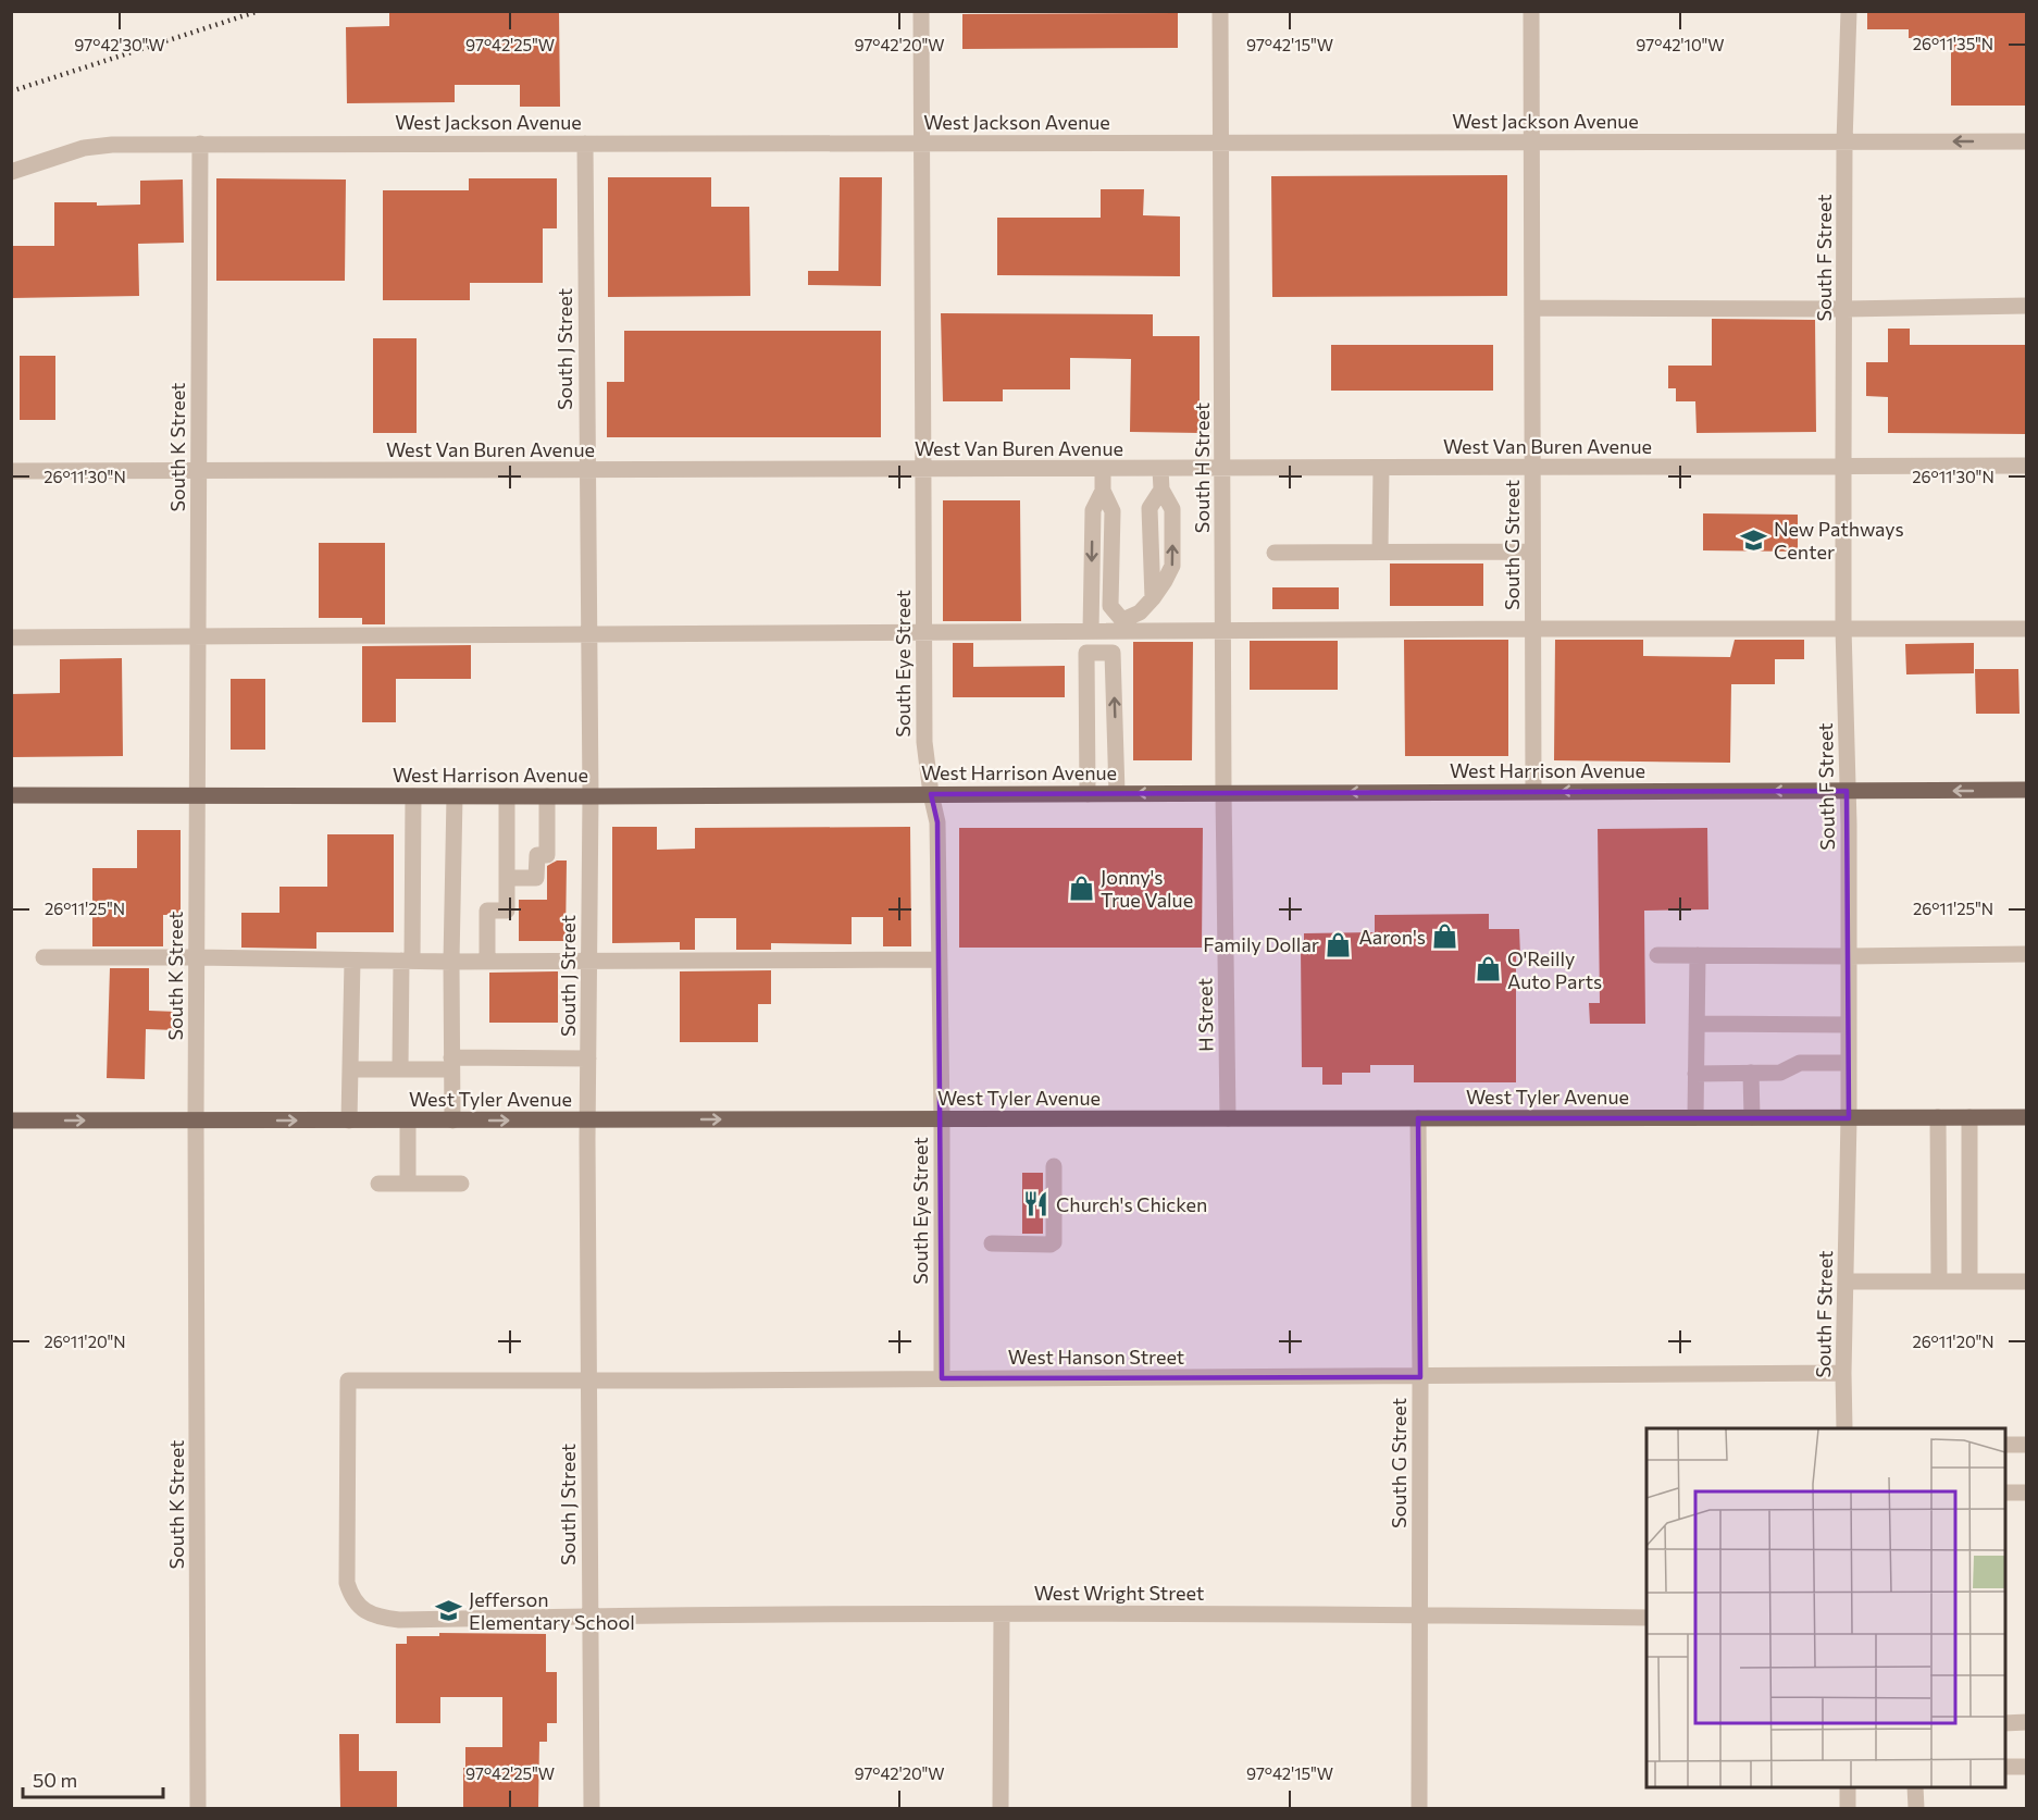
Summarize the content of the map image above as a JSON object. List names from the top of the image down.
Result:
{
  "streets": {
    "main road": ["West Harrison Avenue", "West Tyler Avenue"],
    "street": [
      "West Jackson Avenue",
      "South F Street",
      "South J Street",
      "West Van Buren Avenue",
      "South K Street",
      "South H Street",
      "South G Street",
      "South Eye Street",
      "H Street",
      "West Hanson Street",
      "West Wright Street"
    ]
  },
  "crossings": [
    ["West Jackson Avenue", "South F Street"],
    ["West Jackson Avenue", "South J Street"],
    ["West Jackson Avenue", "South K Street"],
    ["West Jackson Avenue", "South H Street"],
    ["West Jackson Avenue", "South G Street"],
    ["West Jackson Avenue", "South Eye Street"],
    ["South F Street", "West Van Buren Avenue"],
    ["South F Street", "West Harrison Avenue"],
    ["South F Street", "West Tyler Avenue"],
    ["South F Street", "West Hanson Street"],
    ["South J Street", "West Van Buren Avenue"],
    ["South J Street", "West Harrison Avenue"],
    ["South J Street", "West Tyler Avenue"],
    ["South J Street", "West Hanson Street"],
    ["South J Street", "West Wright Street"],
    ["West Van Buren Avenue", "South K Street"],
    ["West Van Buren Avenue", "South H Street"],
    ["West Van Buren Avenue", "South G Street"],
    ["West Van Buren Avenue", "South Eye Street"],
    ["South K Street", "West Harrison Avenue"],
    ["South K Street", "West Tyler Avenue"],
    ["South H Street", "West Harrison Avenue"],
    ["South H Street", "H Street"],
    ["South G Street", "West Harrison Avenue"],
    ["South G Street", "West Tyler Avenue"],
    ["South G Street", "West Hanson Street"],
    ["South G Street", "West Wright Street"],
    ["South Eye Street", "West Harrison Avenue"],
    ["South Eye Street", "West Tyler Avenue"],
    ["South Eye Street", "West Hanson Street"],
    ["West Harrison Avenue", "H Street"],
    ["H Street", "West Tyler Avenue"],
    ["West Hanson Street", "West Wright Street"]
  ],
  "one_way": ["West Harrison Avenue", "West Tyler Avenue"],
  "places": {
    "school or university": ["New Pathways Center", "Jefferson Elementary School"],
    "shop": [
      "Jonny's True Value",
      "Aaron's",
      "Family Dollar",
      "O'Reilly Auto Parts"
    ],
    "restaurant": ["Church's Chicken"]
  },
  "scale_bar": "50 m",
  "coordinates": [
    "26°11'35\"N",
    "97°42'30\"W",
    "97°42'25\"W",
    "97°42'20\"W",
    "97°42'15\"W",
    "97°42'10\"W",
    "26°11'30\"N",
    "26°11'25\"N",
    "26°11'20\"N"
  ]
}
